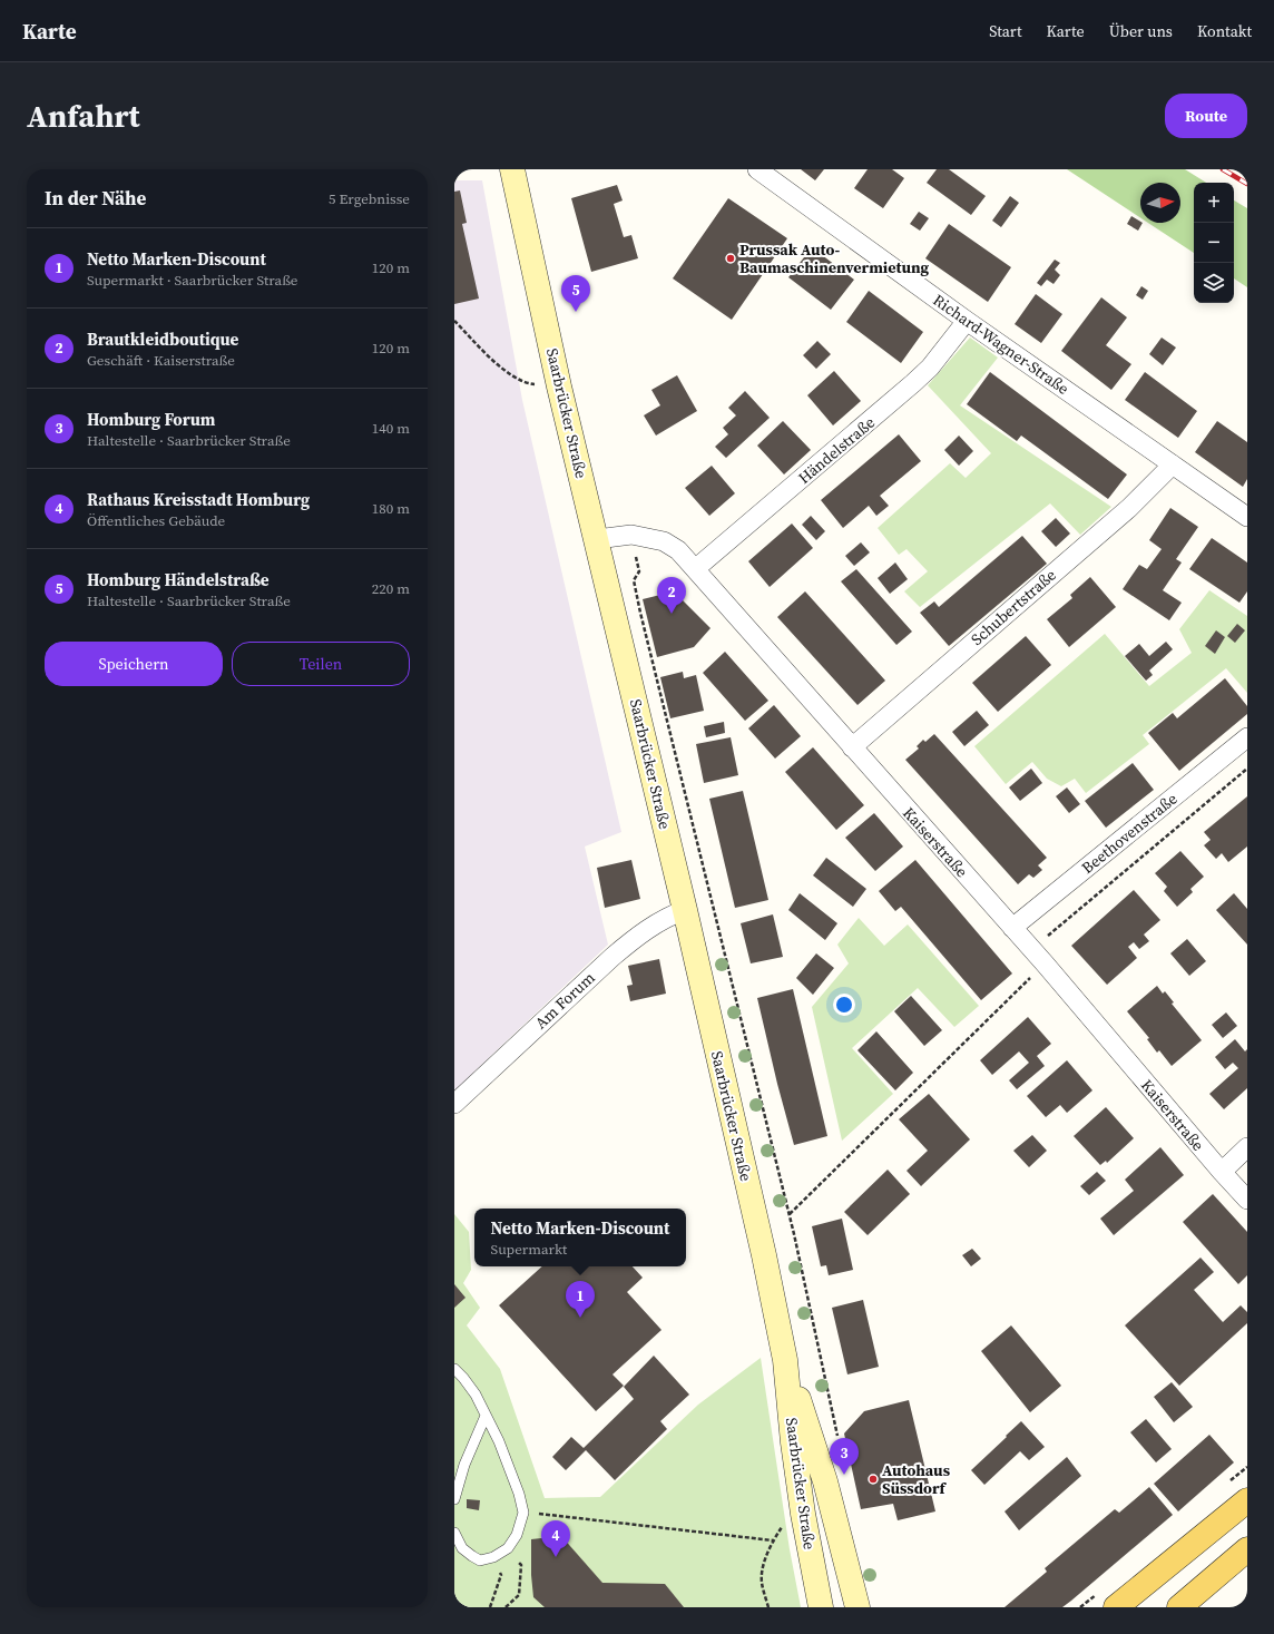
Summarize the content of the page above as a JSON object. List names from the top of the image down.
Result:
{
  "streets": {
    "main road": ["Saarbrücker Straße"],
    "street": [
      "Richard-Wagner-Straße",
      "Händelstraße",
      "Schubertstraße",
      "Beethovenstraße",
      "Kaiserstraße",
      "Am Forum"
    ]
  },
  "crossings": [
    ["Richard-Wagner-Straße", "Händelstraße"],
    ["Richard-Wagner-Straße", "Schubertstraße"],
    ["Saarbrücker Straße", "Kaiserstraße"],
    ["Saarbrücker Straße", "Am Forum"],
    ["Händelstraße", "Kaiserstraße"],
    ["Schubertstraße", "Kaiserstraße"],
    ["Beethovenstraße", "Kaiserstraße"]
  ],
  "places": ["Prussak Auto- Baumaschinenvermietung", "Autohaus Süssdorf"],
  "north": "right",
  "page": {
    "header": "Karte",
    "nav": [
      "Start",
      "Karte",
      "Über uns",
      "Kontakt"
    ],
    "buttons": [
      "Route",
      ["Speichern", "Teilen"]
    ],
    "title": "Anfahrt",
    "heading": ["In der Nähe", "5 Ergebnisse"],
    "map_buttons": ["+", "−"],
    "list": [
      {
        "mark": "1",
        "name": "Netto Marken-Discount",
        "note": "Supermarkt · Saarbrücker Straße",
        "value": "120 m"
      },
      {
        "mark": "2",
        "name": "Brautkleidboutique",
        "note": "Geschäft · Kaiserstraße",
        "value": "120 m"
      },
      {
        "mark": "3",
        "name": "Homburg Forum",
        "note": "Haltestelle · Saarbrücker Straße",
        "value": "140 m"
      },
      {
        "mark": "4",
        "name": "Rathaus Kreisstadt Homburg",
        "note": "Öffentliches Gebäude",
        "value": "180 m"
      },
      {
        "mark": "5",
        "name": "Homburg Händelstraße",
        "note": "Haltestelle · Saarbrücker Straße",
        "value": "220 m"
      }
    ],
    "pins": [
      "5",
      "2",
      "1",
      "3",
      "4"
    ],
    "popup": ["Netto Marken-Discount", "Supermarkt"]
  }
}
